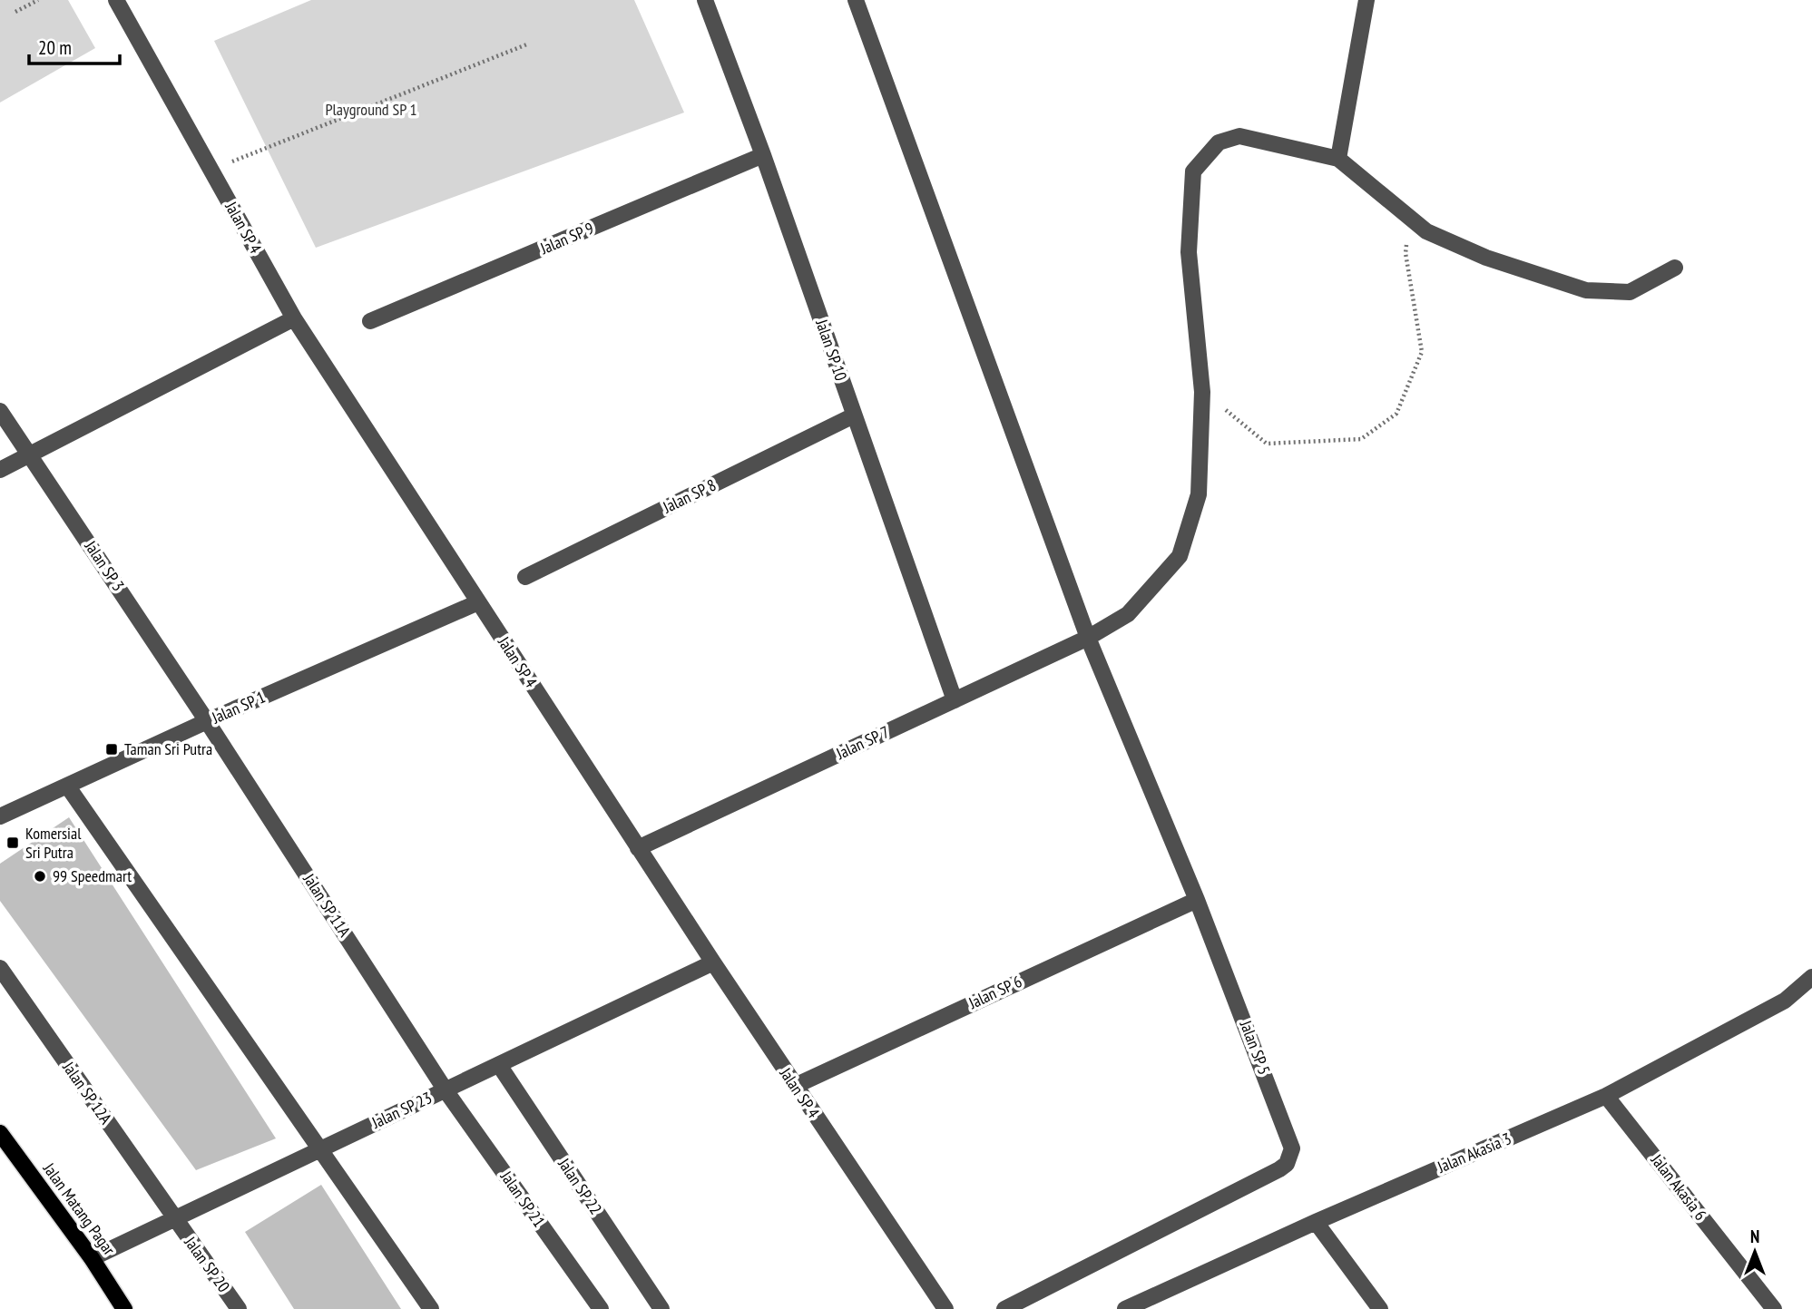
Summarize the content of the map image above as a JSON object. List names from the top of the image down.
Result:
{
  "streets": {
    "main road": ["Jalan Matang Pagar"],
    "street": [
      "Jalan SP 4",
      "Jalan SP 9",
      "Jalan SP 10",
      "Jalan SP 8",
      "Jalan SP 3",
      "Jalan SP 1",
      "Jalan SP 7",
      "Jalan SP 11A",
      "Jalan SP 6",
      "Jalan SP 5",
      "Jalan SP 12A",
      "Jalan SP 23",
      "Jalan Akasia 3",
      "Jalan SP 22",
      "Jalan Akasia 6",
      "Jalan SP 21",
      "Jalan SP 20"
    ]
  },
  "crossings": [
    ["Jalan SP 4", "Jalan SP 1"],
    ["Jalan SP 4", "Jalan SP 7"],
    ["Jalan SP 4", "Jalan SP 6"],
    ["Jalan SP 4", "Jalan SP 23"],
    ["Jalan SP 9", "Jalan SP 10"],
    ["Jalan SP 10", "Jalan SP 8"],
    ["Jalan SP 10", "Jalan SP 7"],
    ["Jalan SP 3", "Jalan SP 1"],
    ["Jalan SP 3", "Jalan SP 11A"],
    ["Jalan SP 1", "Jalan SP 11A"],
    ["Jalan SP 7", "Jalan SP 5"],
    ["Jalan SP 11A", "Jalan SP 23"],
    ["Jalan SP 11A", "Jalan SP 21"],
    ["Jalan SP 6", "Jalan SP 5"],
    ["Jalan SP 12A", "Jalan SP 23"],
    ["Jalan SP 12A", "Jalan SP 20"],
    ["Jalan SP 23", "Jalan SP 22"],
    ["Jalan SP 23", "Jalan SP 21"],
    ["Jalan SP 23", "Jalan Matang Pagar"],
    ["Jalan SP 23", "Jalan SP 20"],
    ["Jalan Akasia 3", "Jalan Akasia 6"]
  ],
  "parks": ["Playground SP 1"],
  "places": {
    "transit": ["Taman Sri Putra", "Komersial Sri Putra"],
    "other": ["99 Speedmart"]
  },
  "scale_bar": "20 m",
  "north": "top"
}
